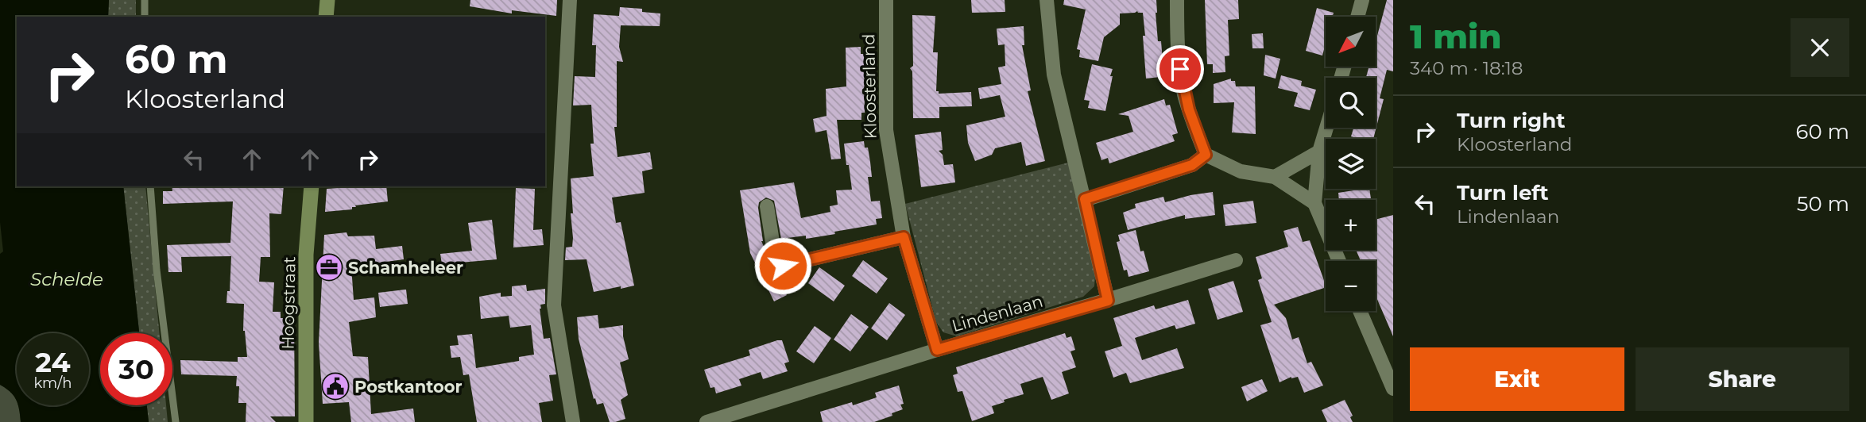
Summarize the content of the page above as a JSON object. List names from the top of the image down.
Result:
{
  "streets": {
    "main road": ["Hoogstraat"],
    "street": ["Kloosterland", "Lindenlaan"]
  },
  "crossings": [
    ["Kloosterland", "Lindenlaan"]
  ],
  "water": ["Schelde"],
  "places": {
    "office": ["Schamheleer"],
    "public building": ["Postkantoor"]
  },
  "north": "bottom left",
  "page": {
    "heading": ["1 min", "340 m · 18:18"],
    "map_buttons": ["+", "−"],
    "turn": ["60 m", "Kloosterland"],
    "list": [
      {
        "name": "Turn right",
        "note": "Kloosterland",
        "value": "60 m"
      },
      {
        "name": "Turn left",
        "note": "Lindenlaan",
        "value": "50 m"
      }
    ],
    "speed": "24 km/h",
    "limit": "30",
    "buttons": ["Exit", "Share"]
  }
}
